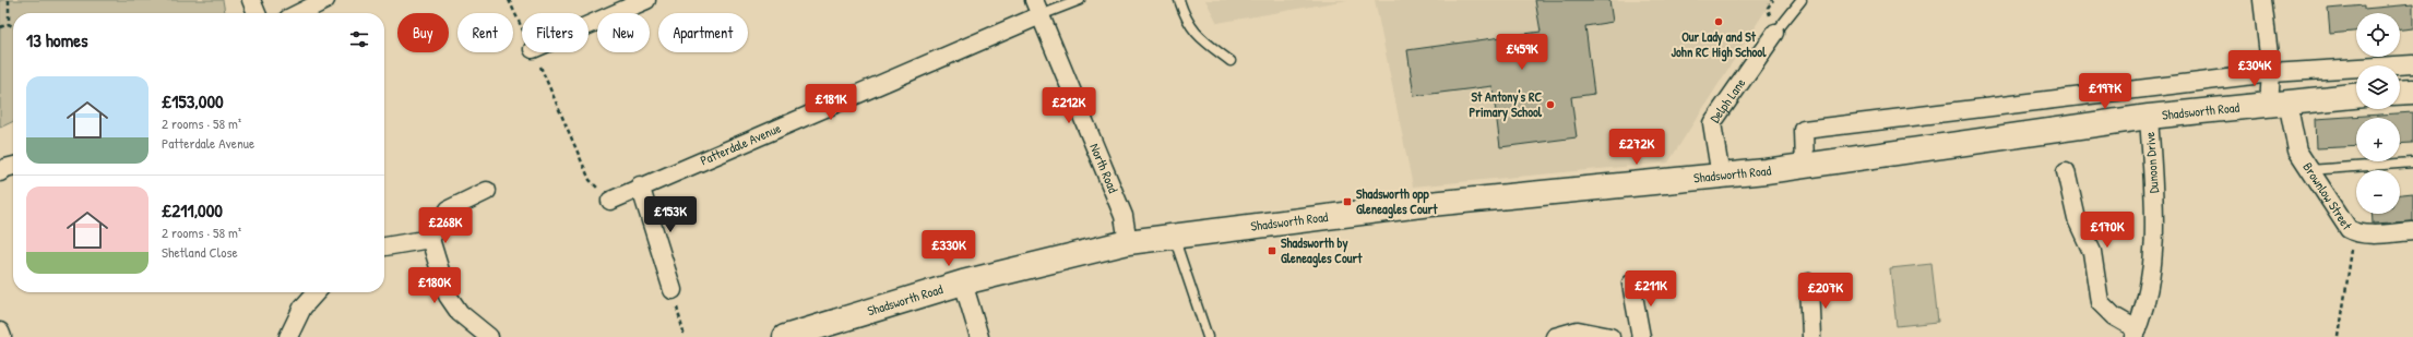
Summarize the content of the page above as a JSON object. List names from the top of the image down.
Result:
{
  "streets": {
    "main road": ["Shadsworth Road"],
    "street": [
      "Delph Lane",
      "Patterdale Avenue",
      "Dunoon Drive",
      "North Road",
      "Brownlow Street"
    ]
  },
  "crossings": [
    ["Delph Lane", "Shadsworth Road"],
    ["Shadsworth Road", "Dunoon Drive"],
    ["Shadsworth Road", "North Road"],
    ["Shadsworth Road", "Brownlow Street"],
    ["Patterdale Avenue", "North Road"]
  ],
  "places": {
    "other": ["Our Lady and St John RC High School", "St Antony's RC Primary School"],
    "transit": ["Shadsworth opp Gleneagles Court", "Shadsworth by Gleneagles Court"]
  },
  "page": {
    "map_buttons": ["+", "−"],
    "chip": [
      "Buy",
      "Rent",
      "Filters",
      "New",
      "Apartment"
    ],
    "heading": "13 homes",
    "price": [
      "£459K",
      "£304K",
      "£197K",
      "£181K",
      "£212K",
      "£272K",
      "£153K",
      "£268K",
      "£170K",
      "£330K",
      "£180K",
      "£211K",
      "£207K"
    ],
    "list": [
      {
        "name": "£153,000",
        "note": "2 rooms · 58 m² · Patterdale Avenue"
      },
      {
        "name": "£211,000",
        "note": "2 rooms · 58 m² · Shetland Close"
      }
    ]
  }
}
